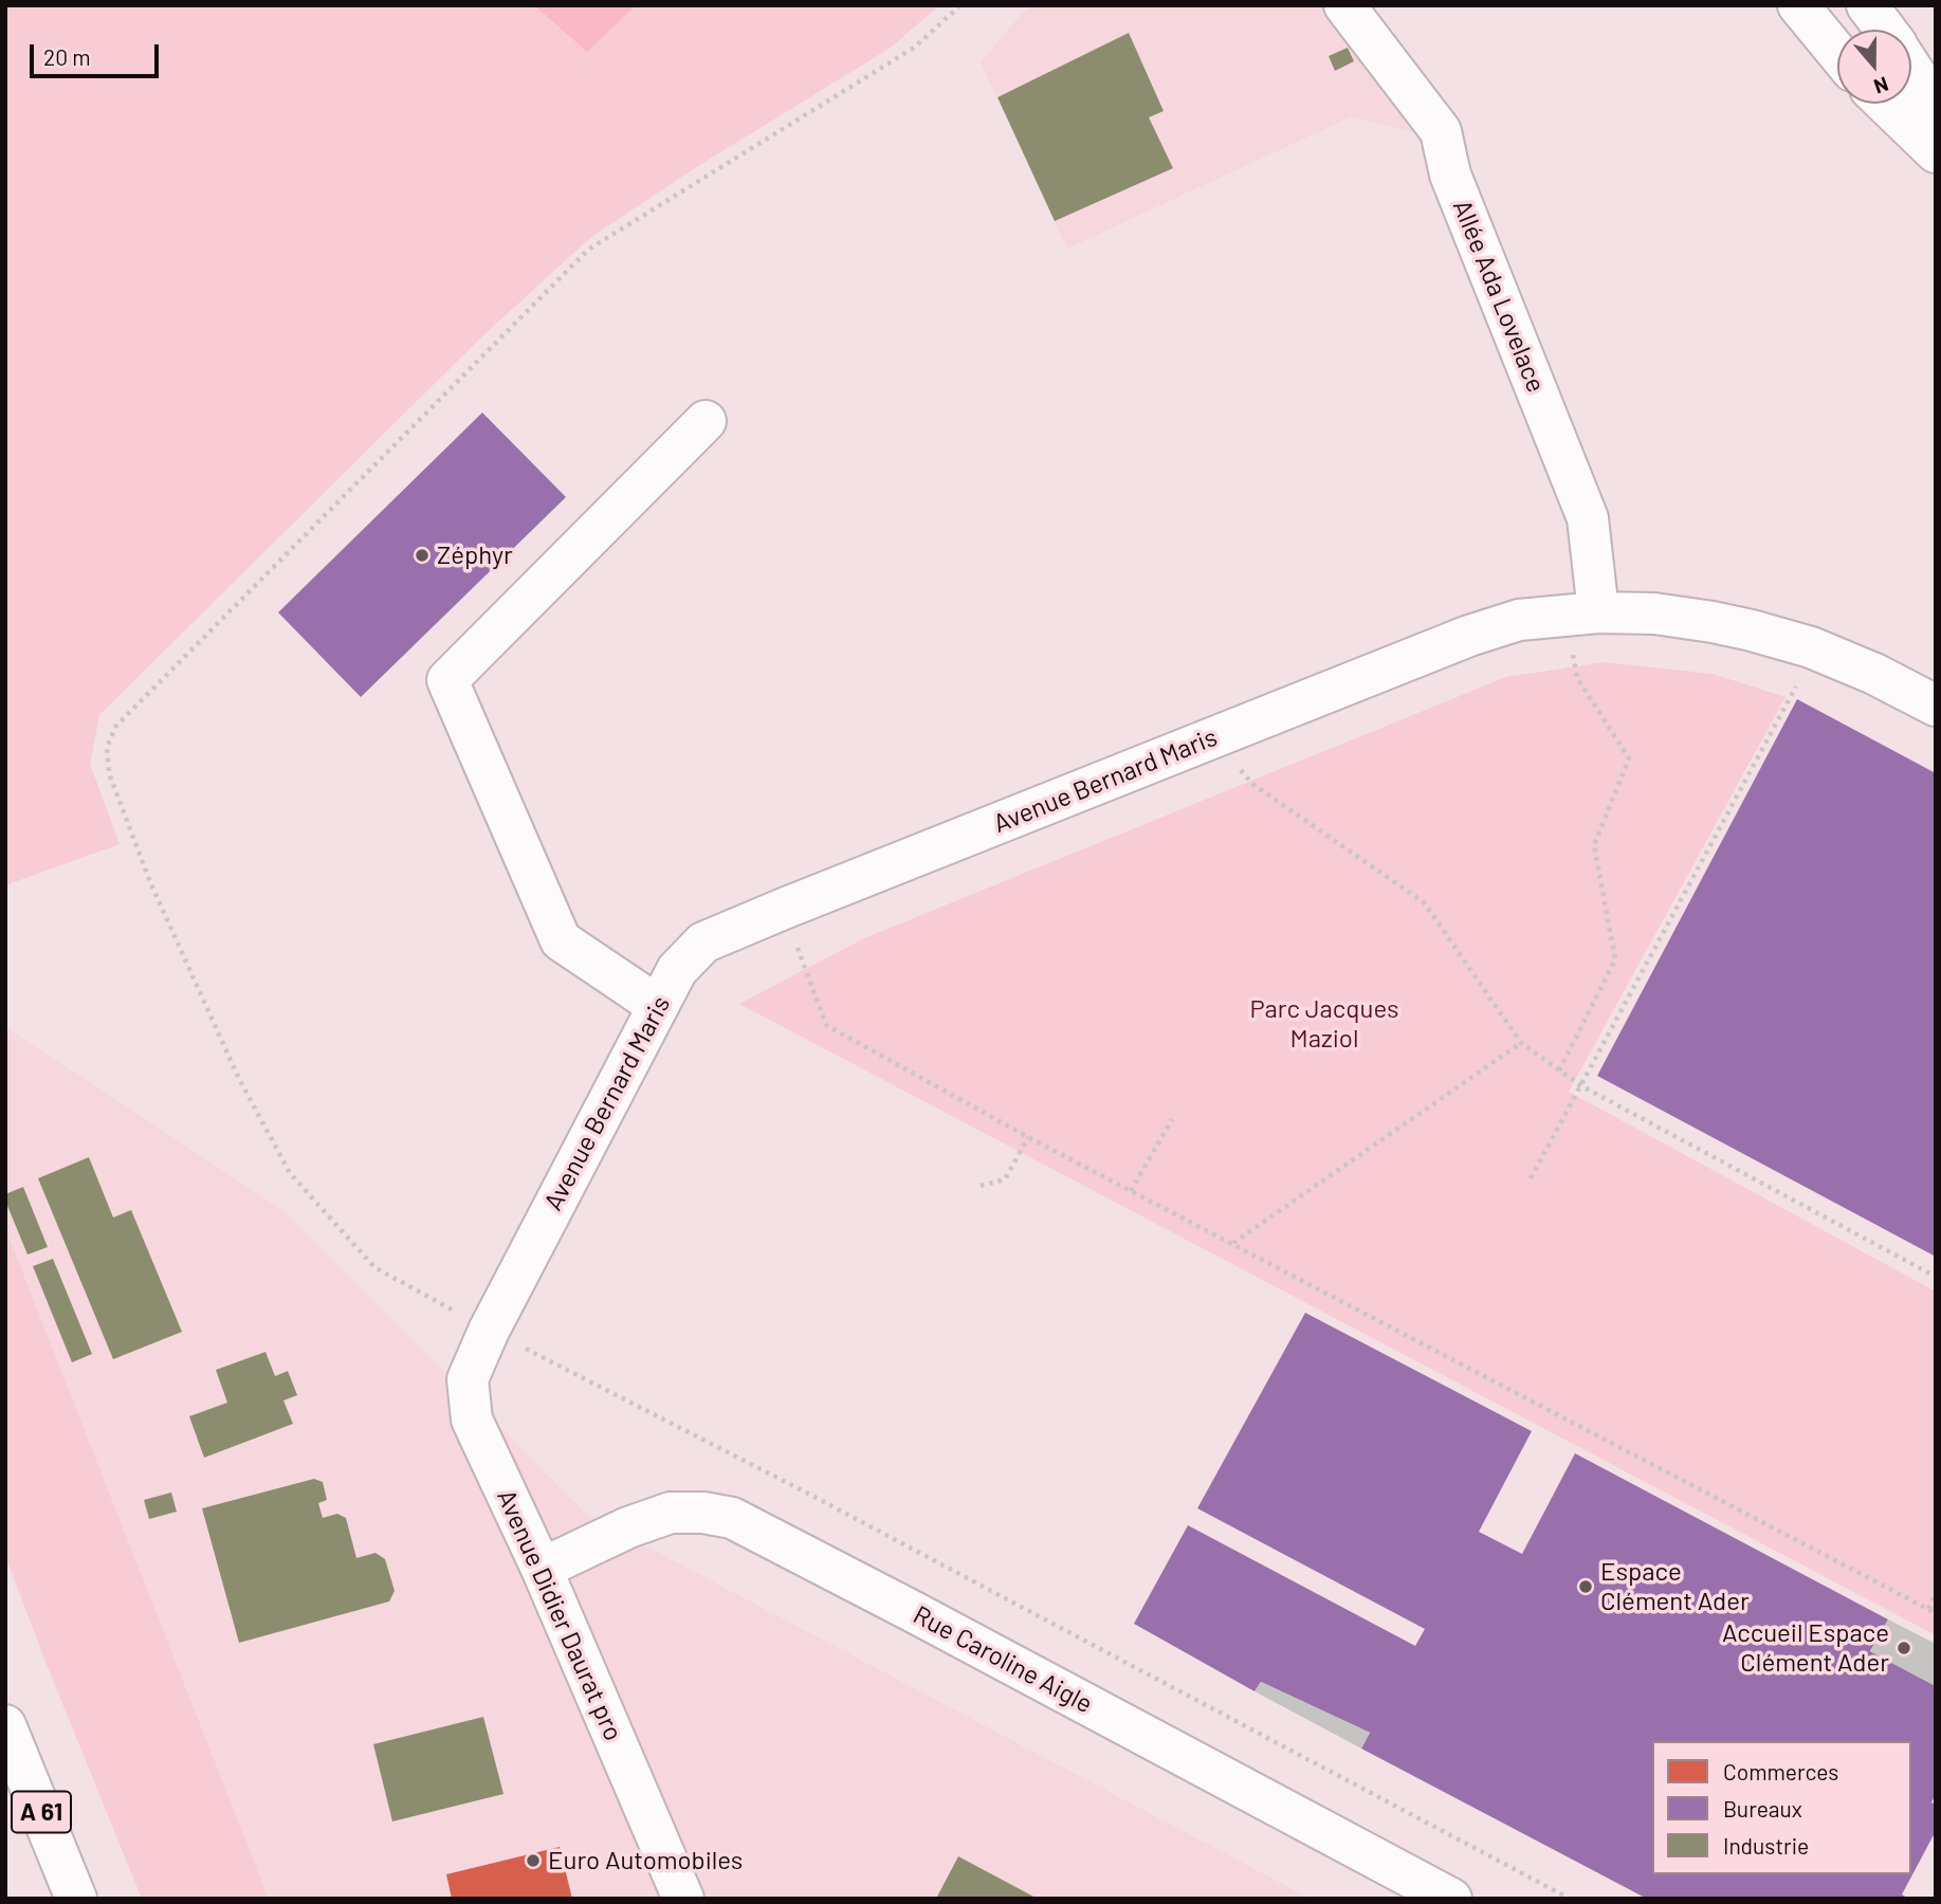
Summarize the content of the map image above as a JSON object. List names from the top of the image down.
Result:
{
  "streets": {
    "main road": [
      "Allée Ada Lovelace",
      "Avenue Bernard Maris",
      "Avenue Didier Daurat pro",
      "Rue Caroline Aigle",
      "A 61"
    ]
  },
  "crossings": [
    ["Allée Ada Lovelace", "Avenue Bernard Maris"],
    ["Avenue Bernard Maris", "Avenue Didier Daurat pro"],
    ["Avenue Didier Daurat pro", "Rue Caroline Aigle"]
  ],
  "parks": ["Parc Jacques Maziol"],
  "places": [
    "Zéphyr",
    "Espace Clément Ader",
    "Accueil Espace Clément Ader",
    "Euro Automobiles"
  ],
  "legend": ["Commerces", "Bureaux", "Industrie"],
  "scale_bar": "20 m",
  "north": "bottom"
}
